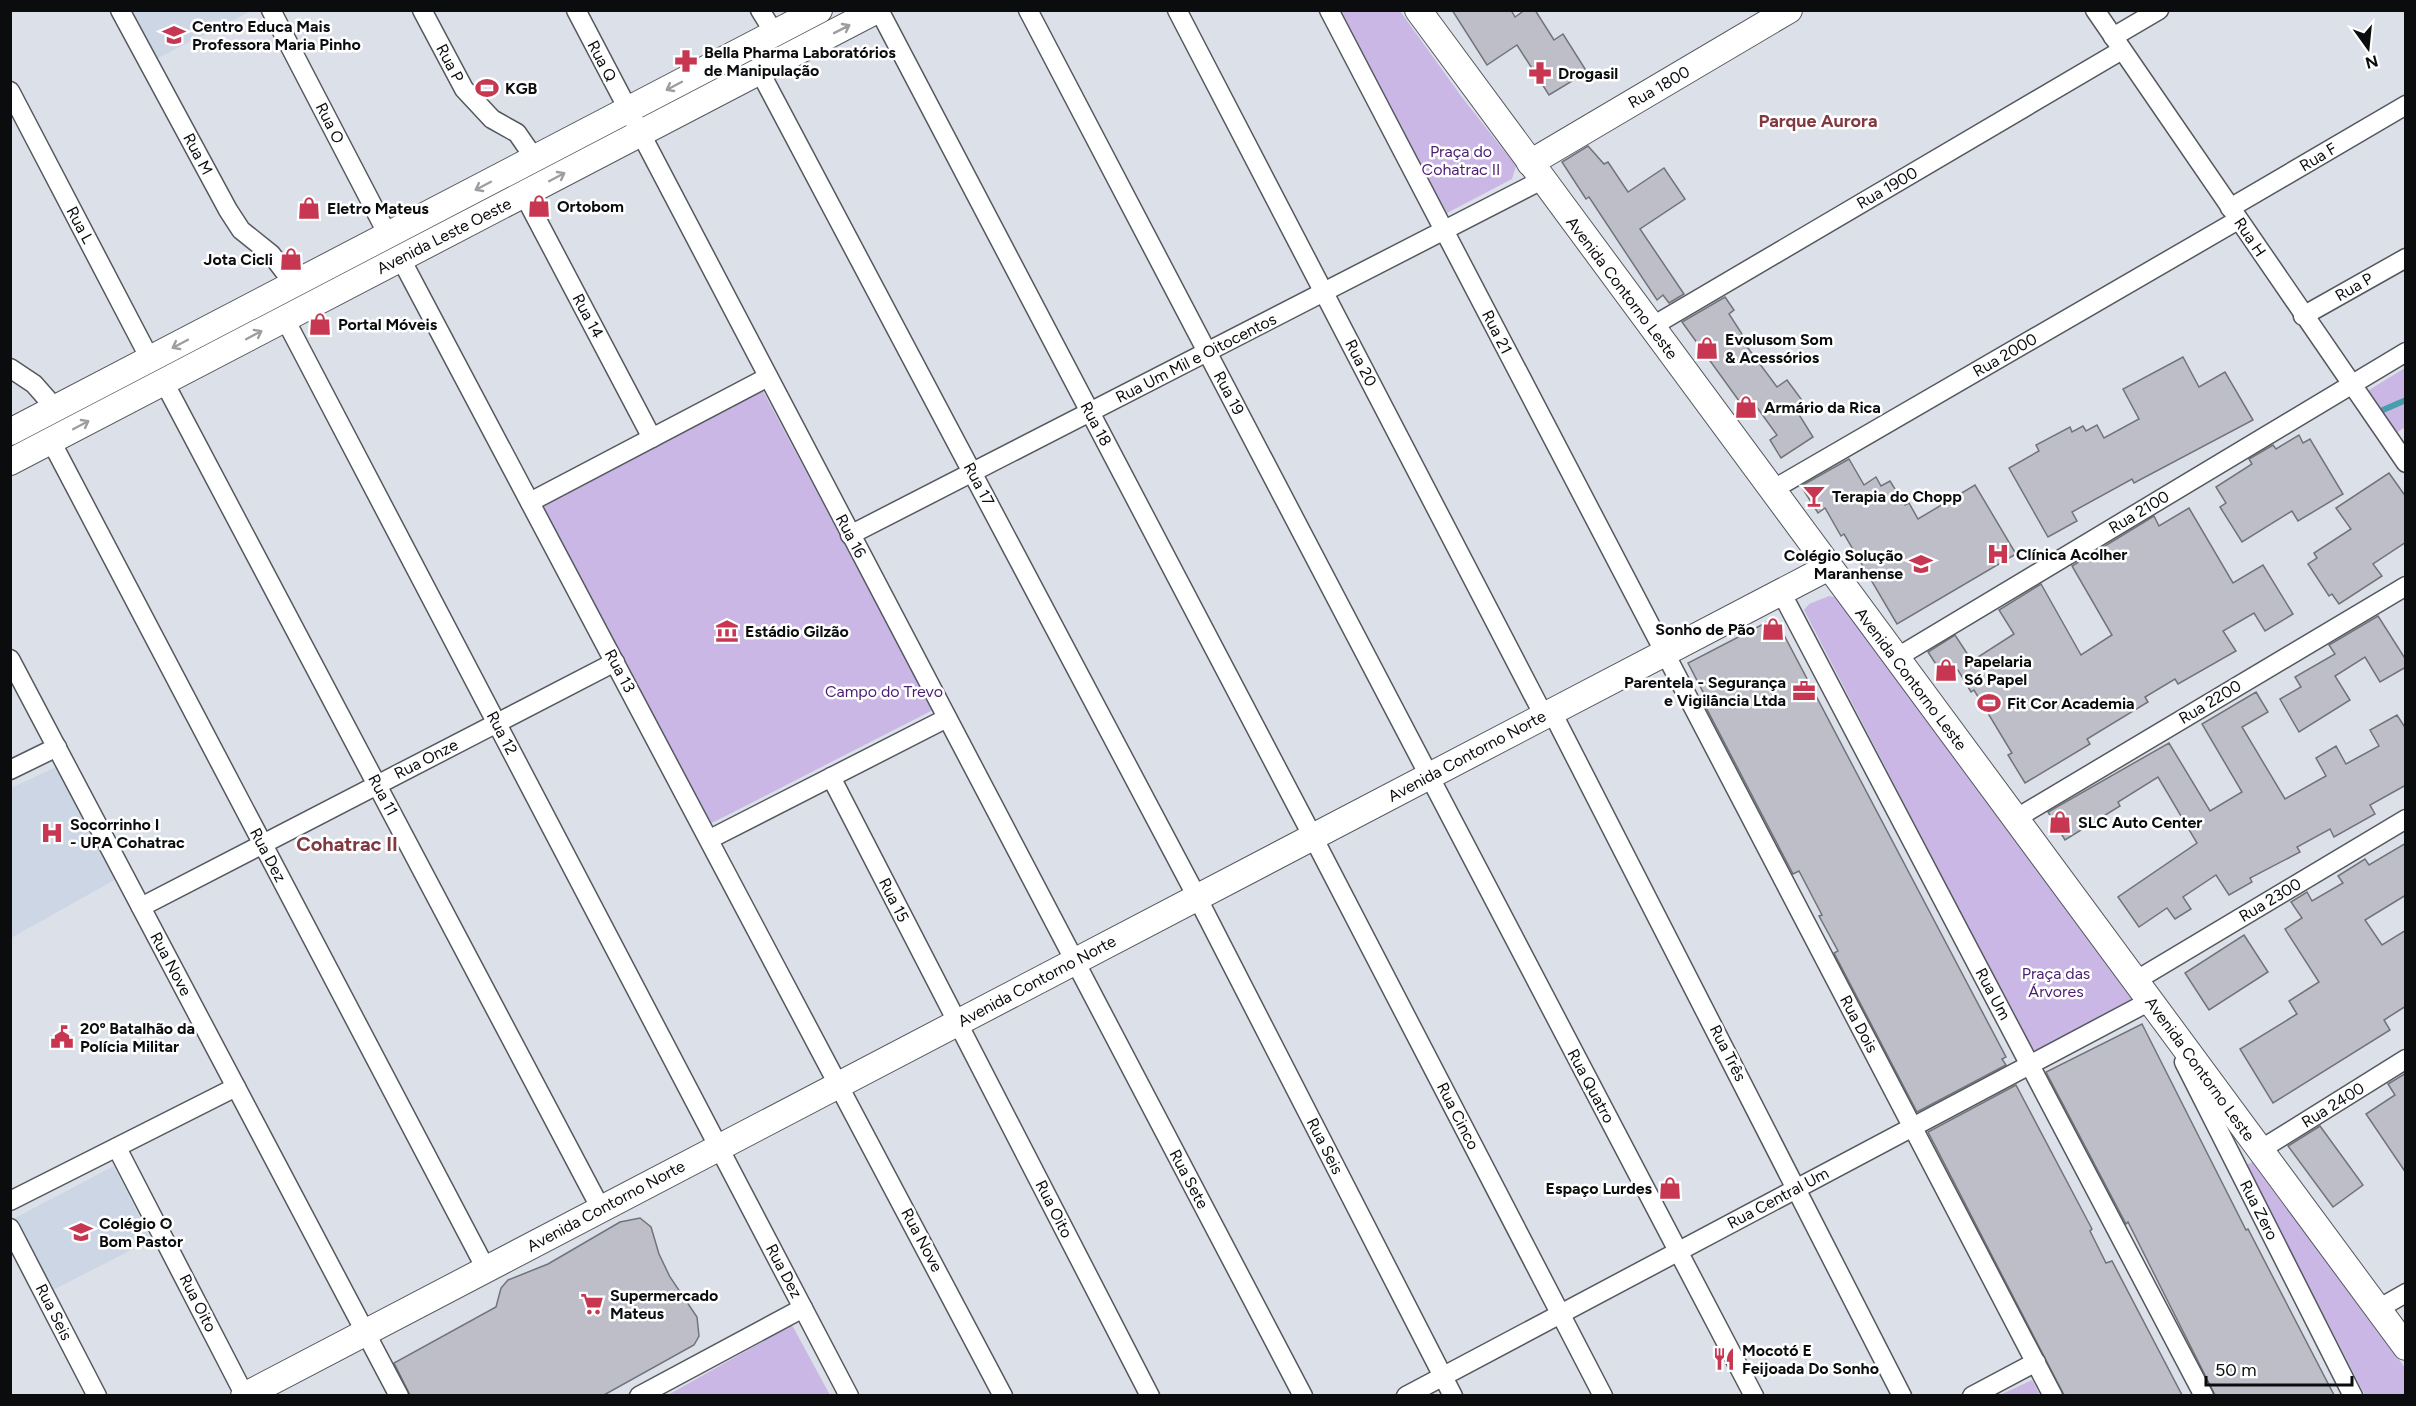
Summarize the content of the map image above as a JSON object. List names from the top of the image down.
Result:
{
  "streets": {
    "main road": [
      "Rua 1800",
      "Avenida Leste Oeste",
      "Avenida Contorno Leste",
      "Avenida Contorno Norte"
    ],
    "street": [
      "Rua Q",
      "Rua P",
      "Rua O",
      "Rua M",
      "Rua F",
      "Rua 1900",
      "Rua L",
      "Rua H",
      "Rua 14",
      "Rua 21",
      "Rua 2000",
      "Rua Um Mil e Oitocentos",
      "Rua 20",
      "Rua 19",
      "Rua 18",
      "Rua 17",
      "Rua 2100",
      "Rua 16",
      "Rua 13",
      "Rua 2200",
      "Rua 12",
      "Rua Onze",
      "Rua 11",
      "Rua Dez",
      "Rua 15",
      "Rua 2300",
      "Rua Nove",
      "Rua Um",
      "Rua Dois",
      "Rua Três",
      "Rua Quatro",
      "Rua 2400",
      "Rua Cinco",
      "Rua Seis",
      "Rua Sete",
      "Rua Central Um",
      "Rua Oito",
      "Rua Zero"
    ]
  },
  "crossings": [
    ["Rua Q", "Avenida Leste Oeste"],
    ["Rua Q", "Rua 16"],
    ["Rua P", "Avenida Leste Oeste"],
    ["Rua P", "Rua H"],
    ["Rua 1800", "Avenida Contorno Leste"],
    ["Rua 1800", "Rua Um Mil e Oitocentos"],
    ["Rua O", "Avenida Leste Oeste"],
    ["Rua M", "Avenida Leste Oeste"],
    ["Rua F", "Rua H"],
    ["Rua F", "Rua 2000"],
    ["Rua 1900", "Rua H"],
    ["Rua 1900", "Avenida Contorno Leste"],
    ["Rua L", "Avenida Leste Oeste"],
    ["Avenida Leste Oeste", "Rua 14"],
    ["Avenida Leste Oeste", "Rua 18"],
    ["Avenida Leste Oeste", "Rua 17"],
    ["Avenida Leste Oeste", "Rua 16"],
    ["Avenida Leste Oeste", "Rua 13"],
    ["Avenida Leste Oeste", "Rua 12"],
    ["Avenida Leste Oeste", "Rua 11"],
    ["Avenida Leste Oeste", "Rua Dez"],
    ["Rua H", "Rua 2000"],
    ["Rua H", "Rua 2100"],
    ["Avenida Contorno Leste", "Rua 2000"],
    ["Avenida Contorno Leste", "Rua Um Mil e Oitocentos"],
    ["Avenida Contorno Leste", "Rua 2100"],
    ["Avenida Contorno Leste", "Rua 2200"],
    ["Avenida Contorno Leste", "Avenida Contorno Norte"],
    ["Avenida Contorno Leste", "Rua 2300"],
    ["Avenida Contorno Leste", "Rua 2400"],
    ["Avenida Contorno Leste", "Rua Central Um"],
    ["Avenida Contorno Leste", "Rua Zero"],
    ["Rua 21", "Rua Um Mil e Oitocentos"],
    ["Rua 21", "Avenida Contorno Norte"],
    ["Rua 21", "Rua Dois"],
    ["Rua Um Mil e Oitocentos", "Rua 20"],
    ["Rua Um Mil e Oitocentos", "Rua 19"],
    ["Rua Um Mil e Oitocentos", "Rua 18"],
    ["Rua Um Mil e Oitocentos", "Rua 17"],
    ["Rua Um Mil e Oitocentos", "Rua 16"],
    ["Rua 20", "Avenida Contorno Norte"],
    ["Rua 20", "Rua Três"],
    ["Rua 19", "Avenida Contorno Norte"],
    ["Rua 19", "Rua Quatro"],
    ["Rua 18", "Avenida Contorno Norte"],
    ["Rua 18", "Rua Cinco"],
    ["Rua 17", "Avenida Contorno Norte"],
    ["Rua 17", "Rua Seis"],
    ["Rua 16", "Avenida Contorno Norte"],
    ["Rua 16", "Rua Sete"],
    ["Rua 13", "Avenida Contorno Norte"],
    ["Rua 13", "Rua Onze"],
    ["Rua 13", "Rua Nove"],
    ["Rua 12", "Avenida Contorno Norte"],
    ["Rua 12", "Rua Onze"],
    ["Rua 12", "Rua Dez"],
    ["Avenida Contorno Norte", "Rua 11"],
    ["Avenida Contorno Norte", "Rua Dez"],
    ["Avenida Contorno Norte", "Rua 15"],
    ["Avenida Contorno Norte", "Rua Nove"],
    ["Avenida Contorno Norte", "Rua Um"],
    ["Avenida Contorno Norte", "Rua Dois"],
    ["Avenida Contorno Norte", "Rua Três"],
    ["Avenida Contorno Norte", "Rua Quatro"],
    ["Avenida Contorno Norte", "Rua Cinco"],
    ["Avenida Contorno Norte", "Rua Seis"],
    ["Avenida Contorno Norte", "Rua Sete"],
    ["Avenida Contorno Norte", "Rua Oito"],
    ["Rua Onze", "Rua 11"],
    ["Rua Onze", "Rua Dez"],
    ["Rua Onze", "Rua Nove"],
    ["Rua 15", "Rua Oito"],
    ["Rua 2300", "Rua Central Um"],
    ["Rua Um", "Rua Central Um"],
    ["Rua Dois", "Rua Central Um"],
    ["Rua Três", "Rua Central Um"],
    ["Rua Quatro", "Rua Central Um"],
    ["Rua Cinco", "Rua Central Um"],
    ["Rua Seis", "Rua Central Um"]
  ],
  "districts": ["Parque Aurora", "Cohatrac II"],
  "parks": ["Praça do Cohatrac II", "Campo do Trevo", "Praça das Árvores"],
  "places": {
    "school or university": ["Centro Educa Mais Professora Maria Pinho", "Colégio Solução Maranhense", "Colégio O Bom Pastor"],
    "pharmacy": ["Bella Pharma Laboratórios de Manipulação", "Drogasil"],
    "sports": ["KGB", "Fit Cor Academia"],
    "shop": [
      "Ortobom",
      "Eletro Mateus",
      "Jota Cicli",
      "Portal Móveis",
      "Evolusom Som & Acessórios",
      "Armário da Rica",
      "Sonho de Pão",
      "Papelaria Só Papel",
      "SLC Auto Center",
      "Espaço Lurdes"
    ],
    "bar": ["Terapia do Chopp"],
    "hospital": ["Clínica Acolher", "Socorrinho I - UPA Cohatrac"],
    "museum": ["Estádio Gilzão"],
    "office": ["Parentela - Segurança e Vigilância Ltda"],
    "public building": ["20º Batalhão da Polícia Militar"],
    "supermarket": ["Supermercado Mateus"],
    "restaurant": ["Mocotó E Feijoada Do Sonho"]
  },
  "scale_bar": "50 m",
  "north": "bottom"
}
